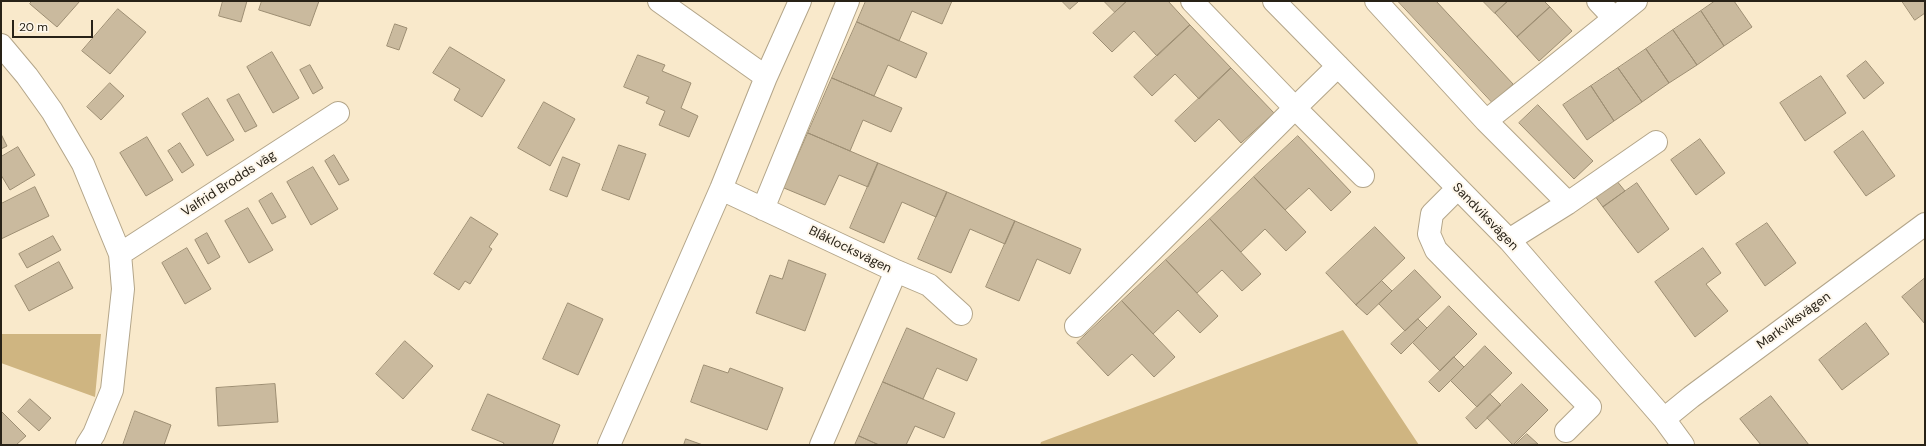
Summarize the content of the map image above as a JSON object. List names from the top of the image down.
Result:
{
  "streets": {
    "street": [
      "Valfrid Brodds väg",
      "Sandviksvägen",
      "Blåklocksvägen",
      "Markviksvägen"
    ]
  },
  "crossings": [
    ["Sandviksvägen", "Markviksvägen"]
  ],
  "scale_bar": "20 m"
}
